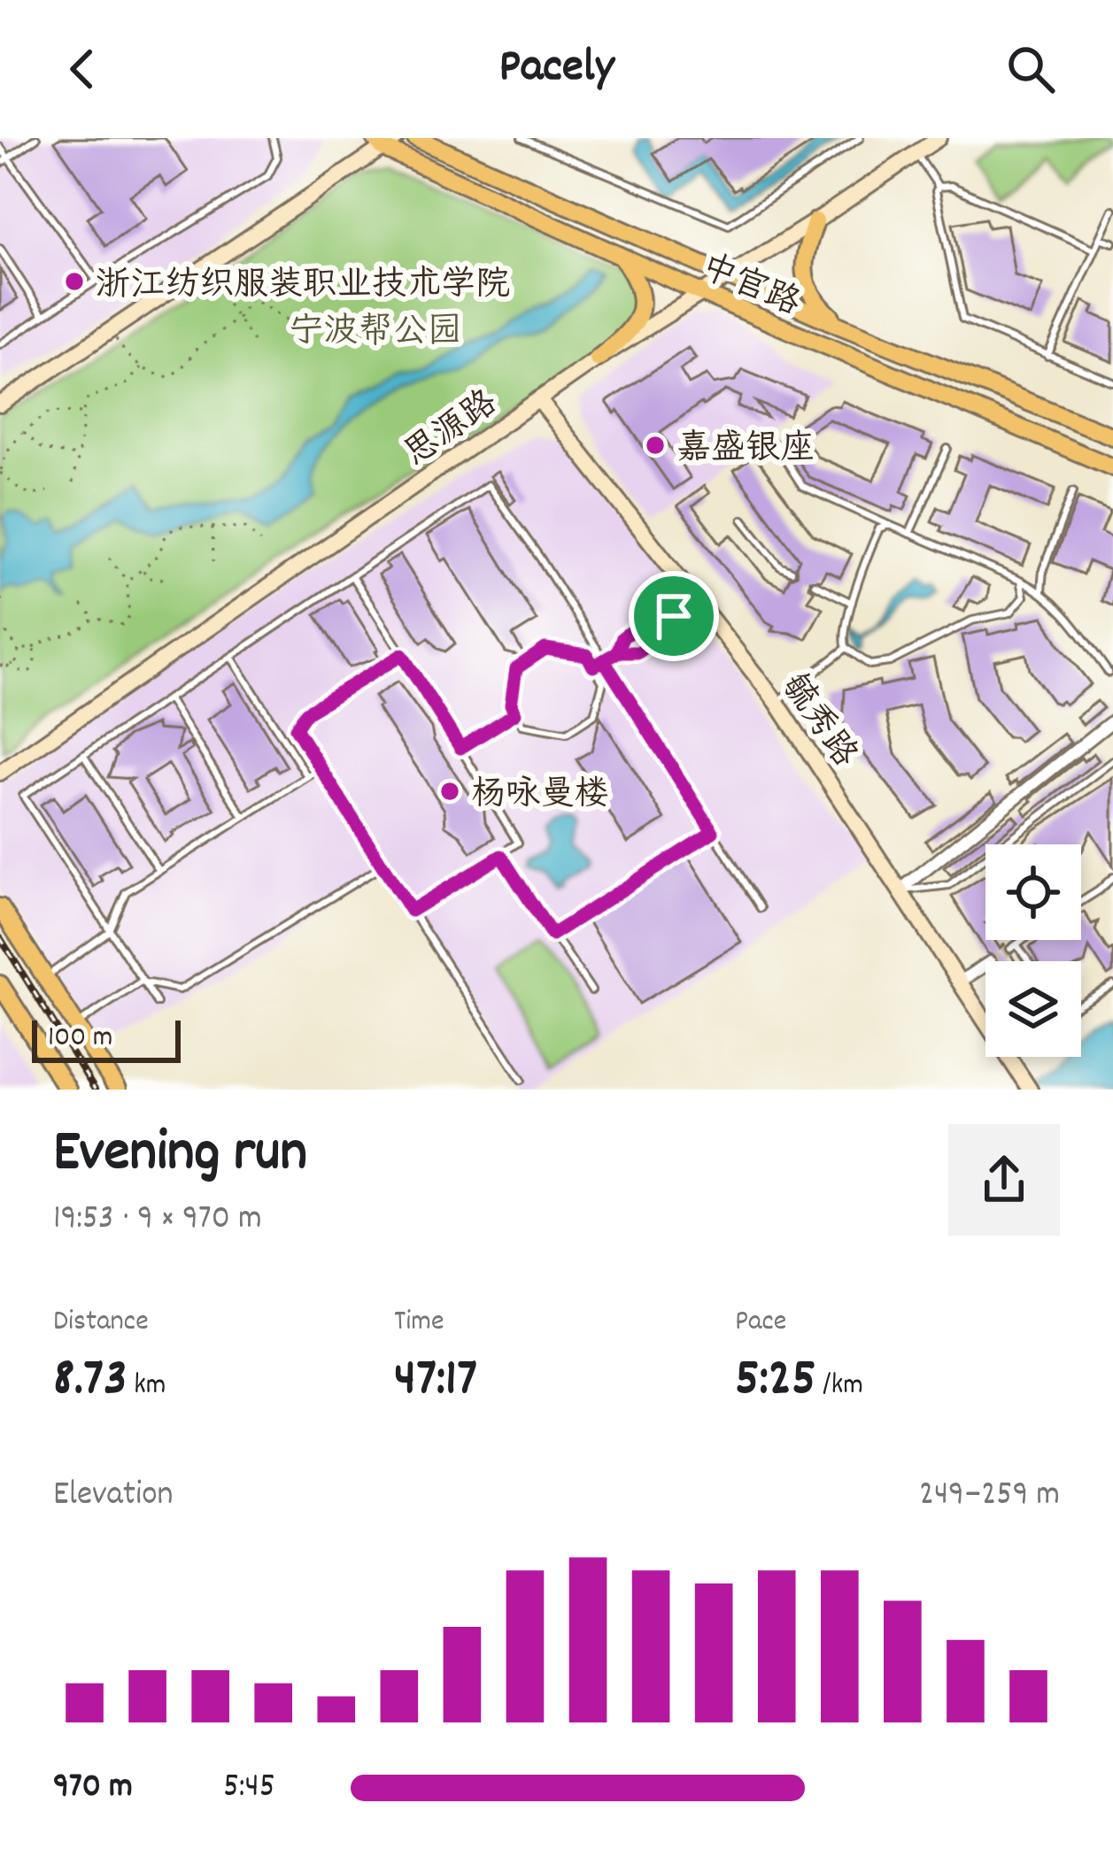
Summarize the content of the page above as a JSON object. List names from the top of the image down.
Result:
{
  "streets": {
    "main road": ["中官路"],
    "street": ["思源路", "毓秀路"]
  },
  "crossings": [
    ["中官路", "思源路"],
    ["思源路", "毓秀路"]
  ],
  "parks": ["宁波帮公园"],
  "places": ["浙江纺织服装职业技术学院", "嘉盛银座", "杨咏曼楼"],
  "scale_bar": "100 m",
  "page": {
    "header": "Pacely",
    "scale": "100 m",
    "heading": ["Evening run", "19:53 · 9 × 970 m"],
    "stats": [
      ["Distance", "8.73 km"],
      ["Time", "47:17"],
      ["Pace", "5:25 /km"]
    ],
    "chart": ["Elevation", "249–259 m"],
    "list": [
      {
        "name": "970 m",
        "note": "5:45"
      }
    ]
  }
}
